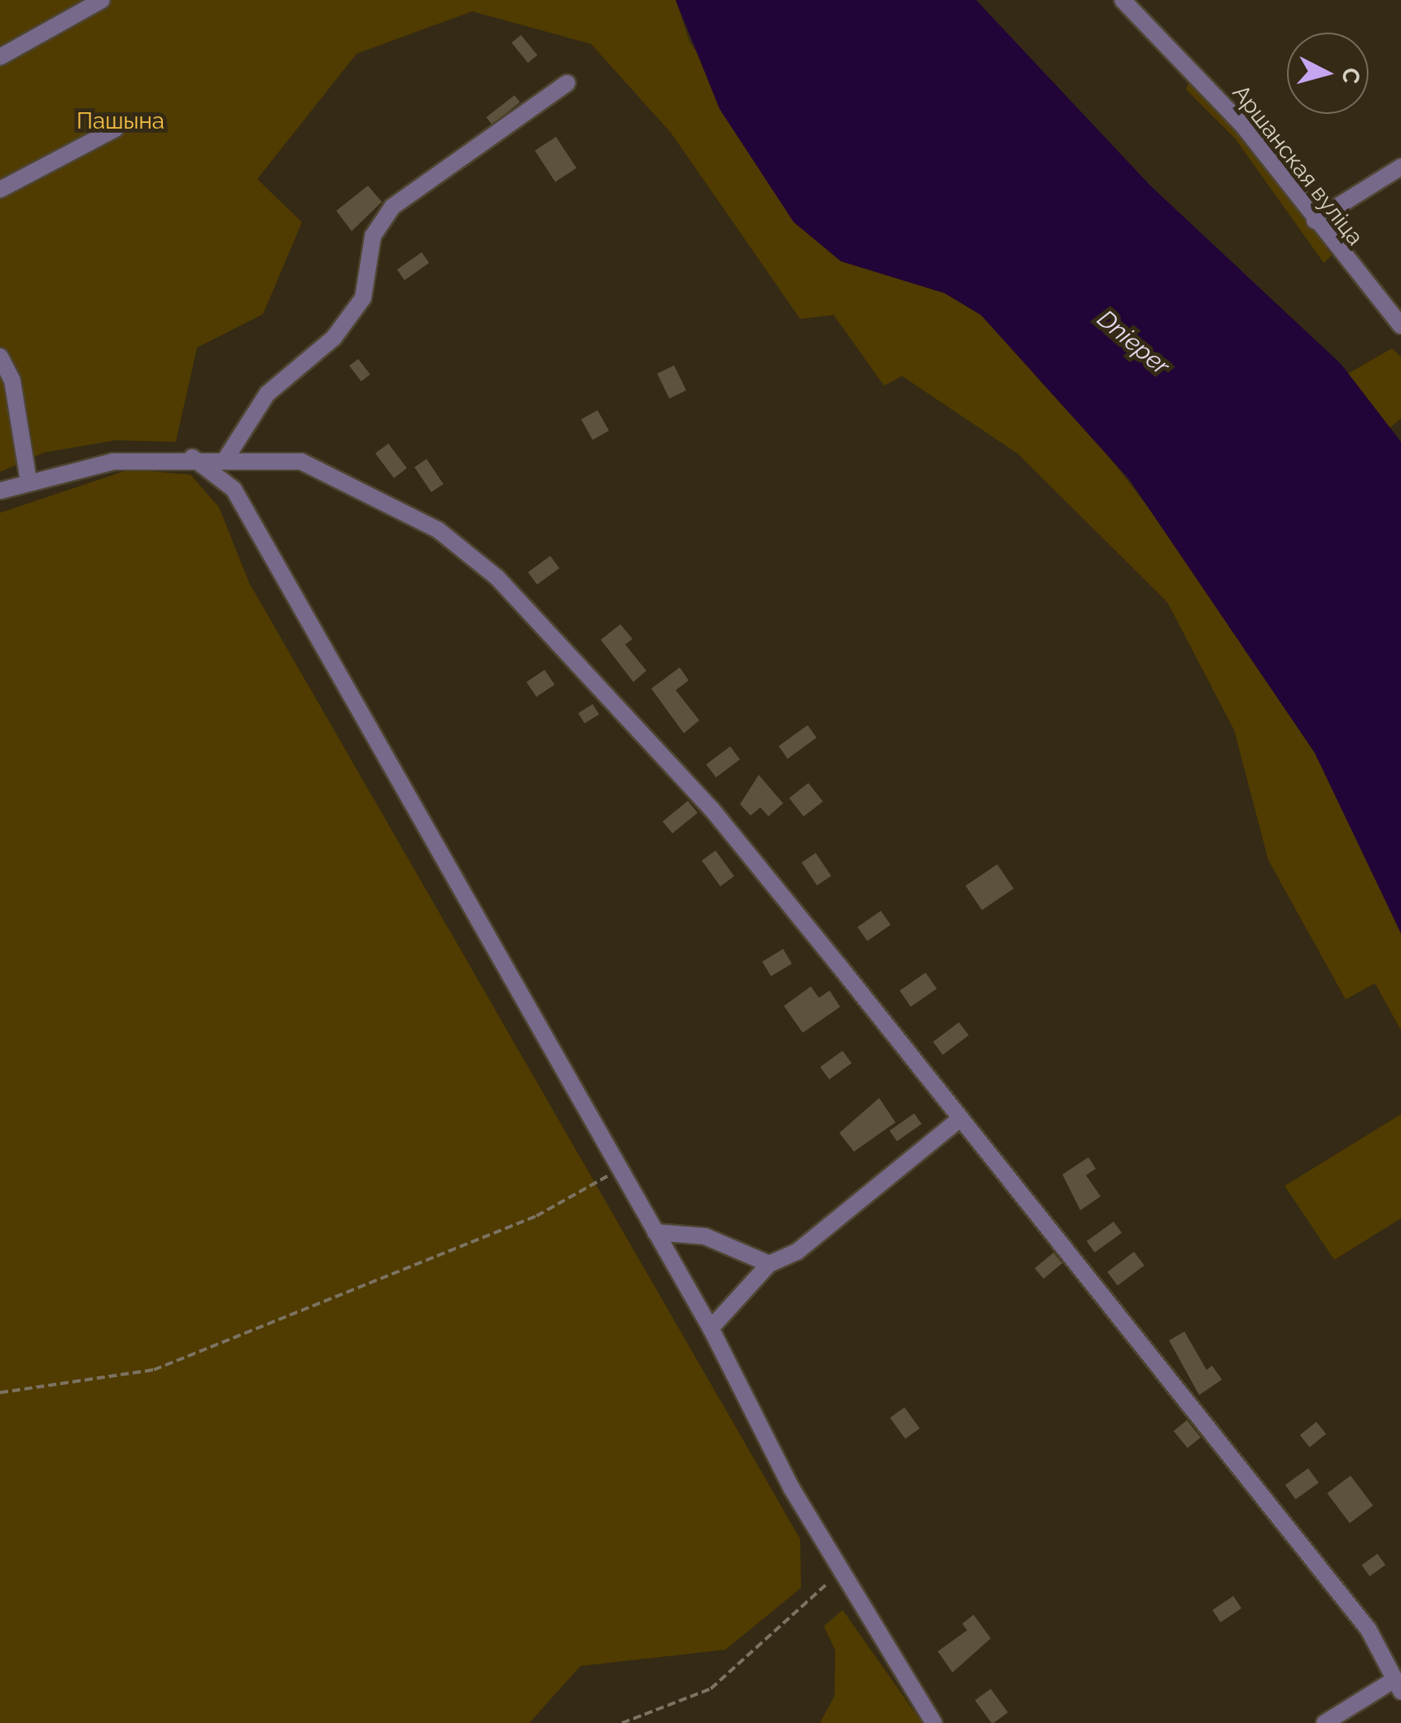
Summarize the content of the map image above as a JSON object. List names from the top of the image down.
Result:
{
  "streets": {
    "street": ["Аршанская вуліца"]
  },
  "water": ["Dnieper"],
  "parks": ["Пашына"],
  "north": "right"
}
